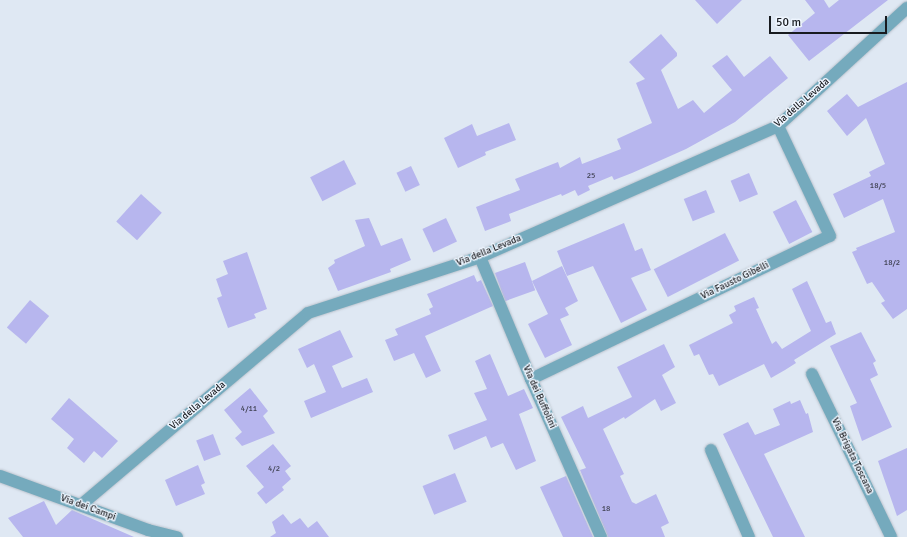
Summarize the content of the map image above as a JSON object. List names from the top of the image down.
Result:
{
  "streets": {
    "street": [
      "Via della Levada",
      "Via Fausto Gibelli",
      "Via dei Buffolini",
      "Via Brigata Toscana",
      "Via dei Campi"
    ]
  },
  "crossings": [
    ["Via della Levada", "Via Fausto Gibelli"],
    ["Via della Levada", "Via dei Buffolini"],
    ["Via della Levada", "Via dei Campi"],
    ["Via Fausto Gibelli", "Via dei Buffolini"]
  ],
  "house_numbers": [
    "25",
    "18/5",
    "18/2",
    "4/11",
    "4/2",
    "18"
  ],
  "scale_bar": "50 m"
}
